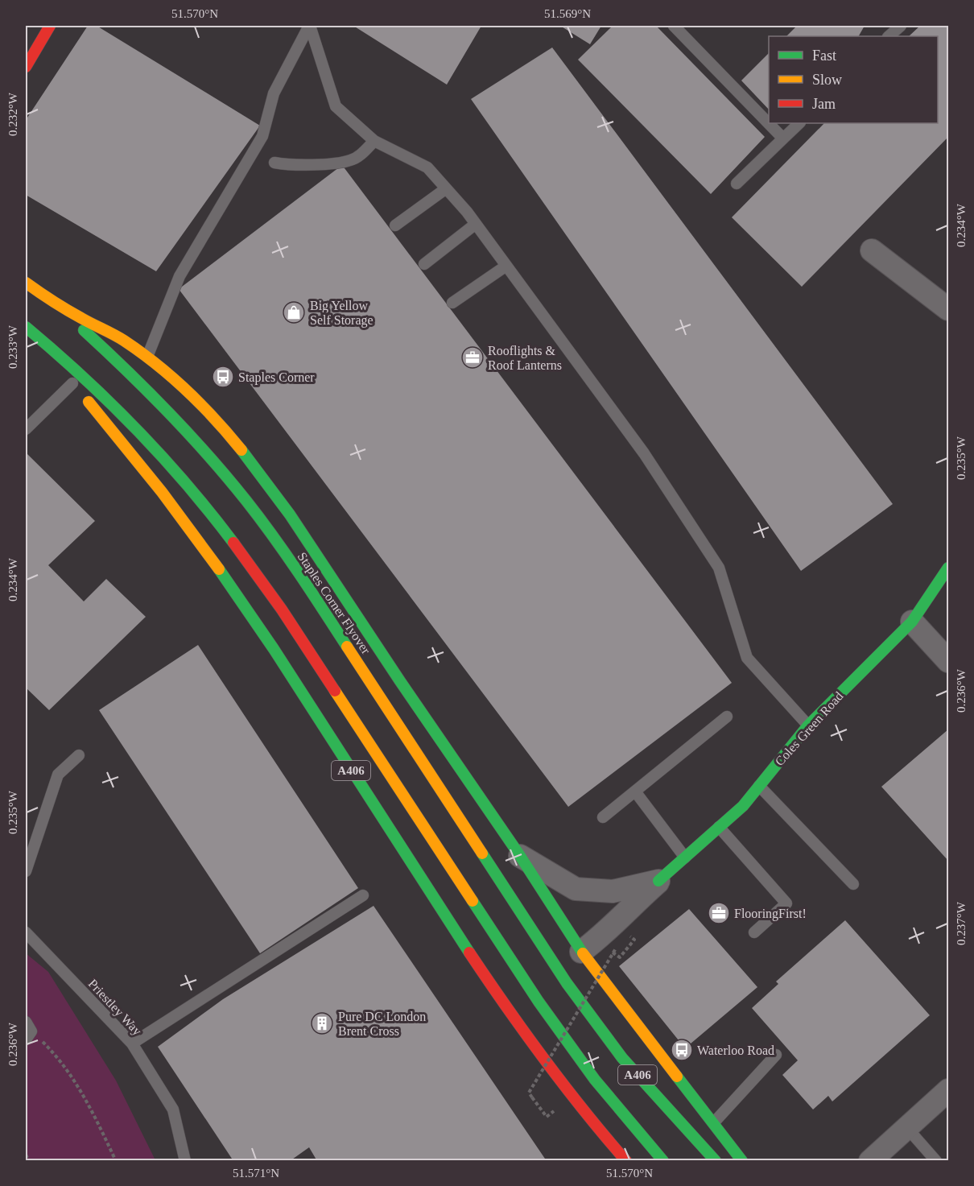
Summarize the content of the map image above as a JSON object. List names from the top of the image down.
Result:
{
  "streets": {
    "main road": ["Staples Corner Flyover", "Coles Green Road", "A406"],
    "lane": ["Priestley Way"]
  },
  "crossings": [
    ["Staples Corner Flyover", "A406"],
    ["Coles Green Road", "A406"]
  ],
  "places": {
    "shop": ["Big Yellow Self Storage"],
    "office": ["Rooflights & Roof Lanterns", "FlooringFirst!"],
    "bus stop": ["Staples Corner", "Waterloo Road"],
    "building": ["Pure DC London Brent Cross"]
  },
  "legend": ["Fast", "Slow", "Jam"],
  "coordinates": [
    "51.570°N",
    "51.569°N",
    "0.232°W",
    "0.234°W",
    "0.233°W",
    "0.235°W",
    "0.236°W",
    "0.237°W",
    "51.571°N"
  ]
}
